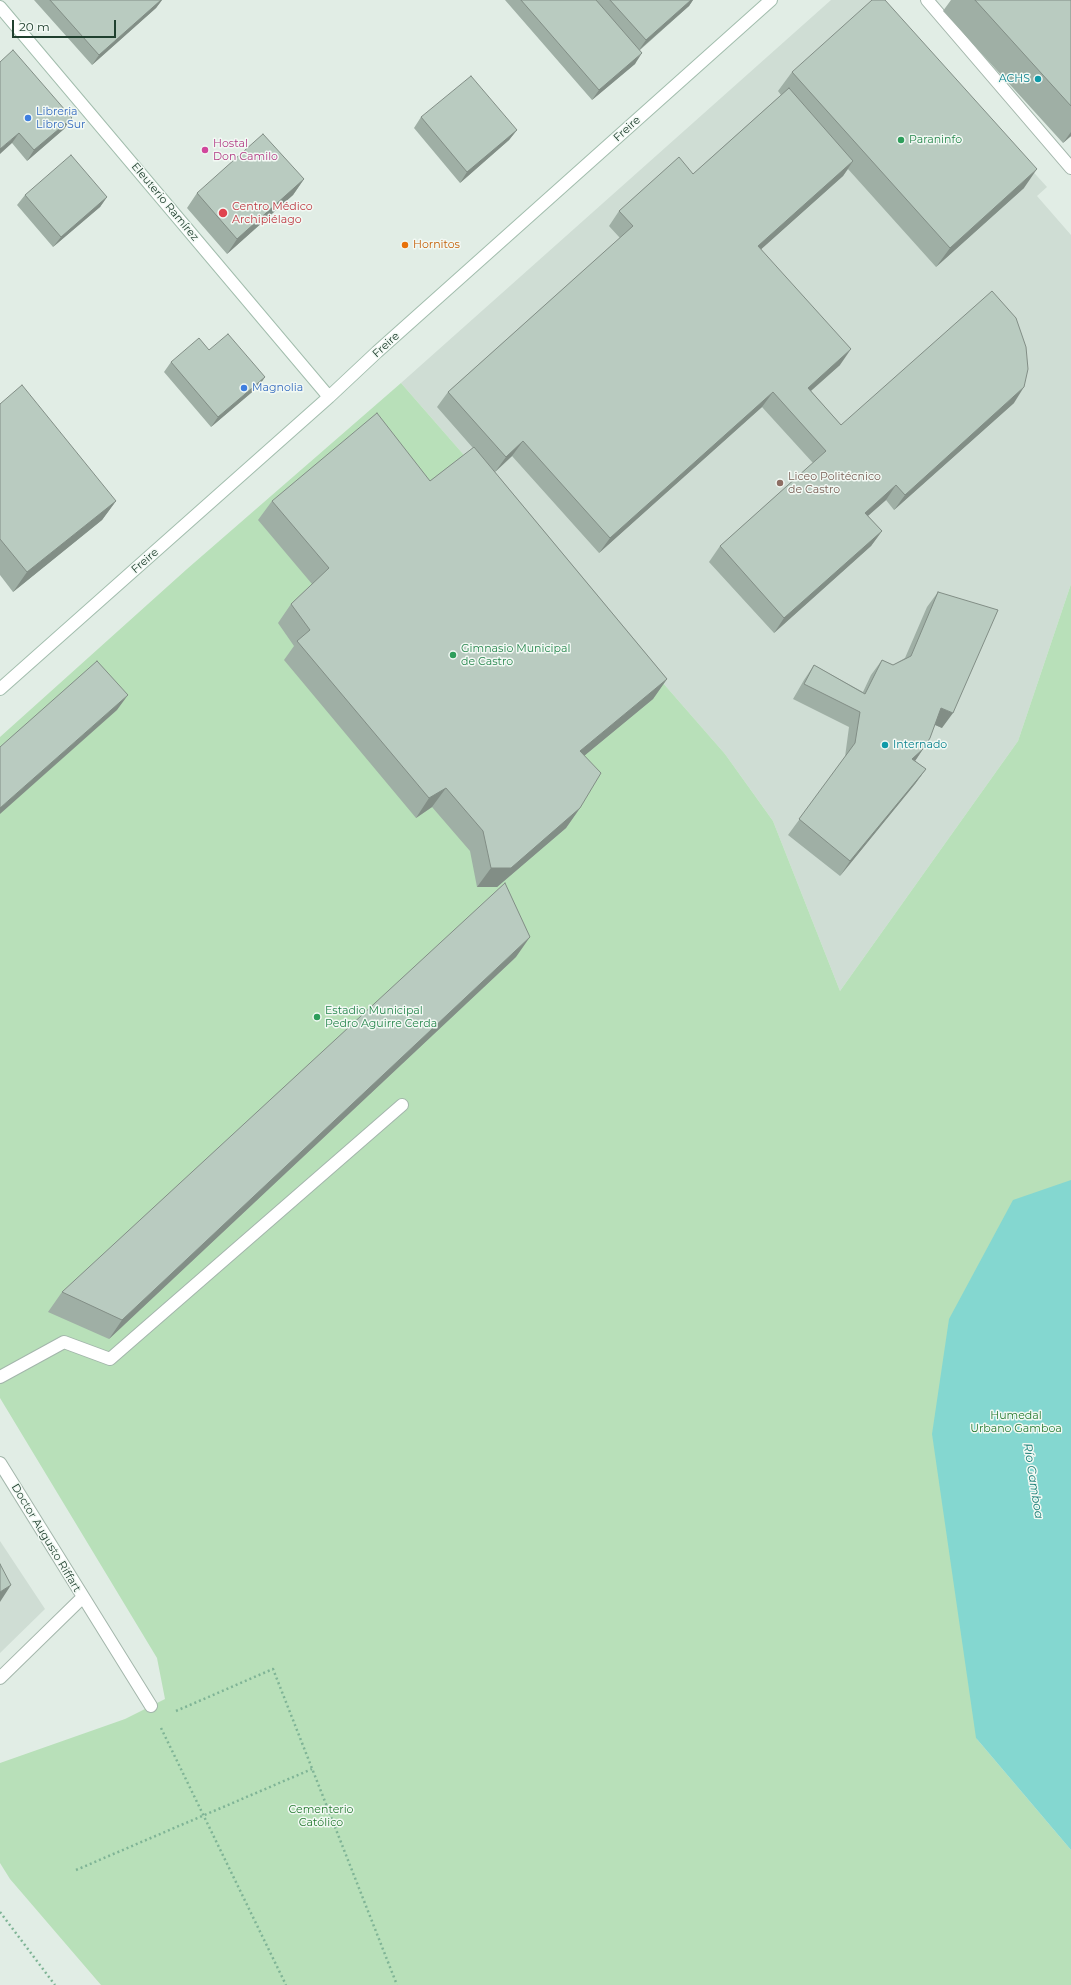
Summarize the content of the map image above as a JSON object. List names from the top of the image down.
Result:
{
  "streets": {
    "street": ["Freire", "Eleuterio Ramírez", "Doctor Augusto Riffart"]
  },
  "crossings": [
    ["Freire", "Eleuterio Ramírez"]
  ],
  "water": ["Río Gamboa"],
  "parks": ["Humedal Urbano Gamboa", "Cementerio Católico"],
  "places": [
    "ACHS",
    "Libreria Libro Sur",
    "Paraninfo",
    "Hostal Don Camilo",
    "Centro Médico Archipiélago",
    "Hornitos",
    "Magnolia",
    "Liceo Politécnico de Castro",
    "Gimnasio Municipal de Castro",
    "Internado",
    "Estadio Municipal Pedro Aguirre Cerda"
  ],
  "scale_bar": "20 m"
}
